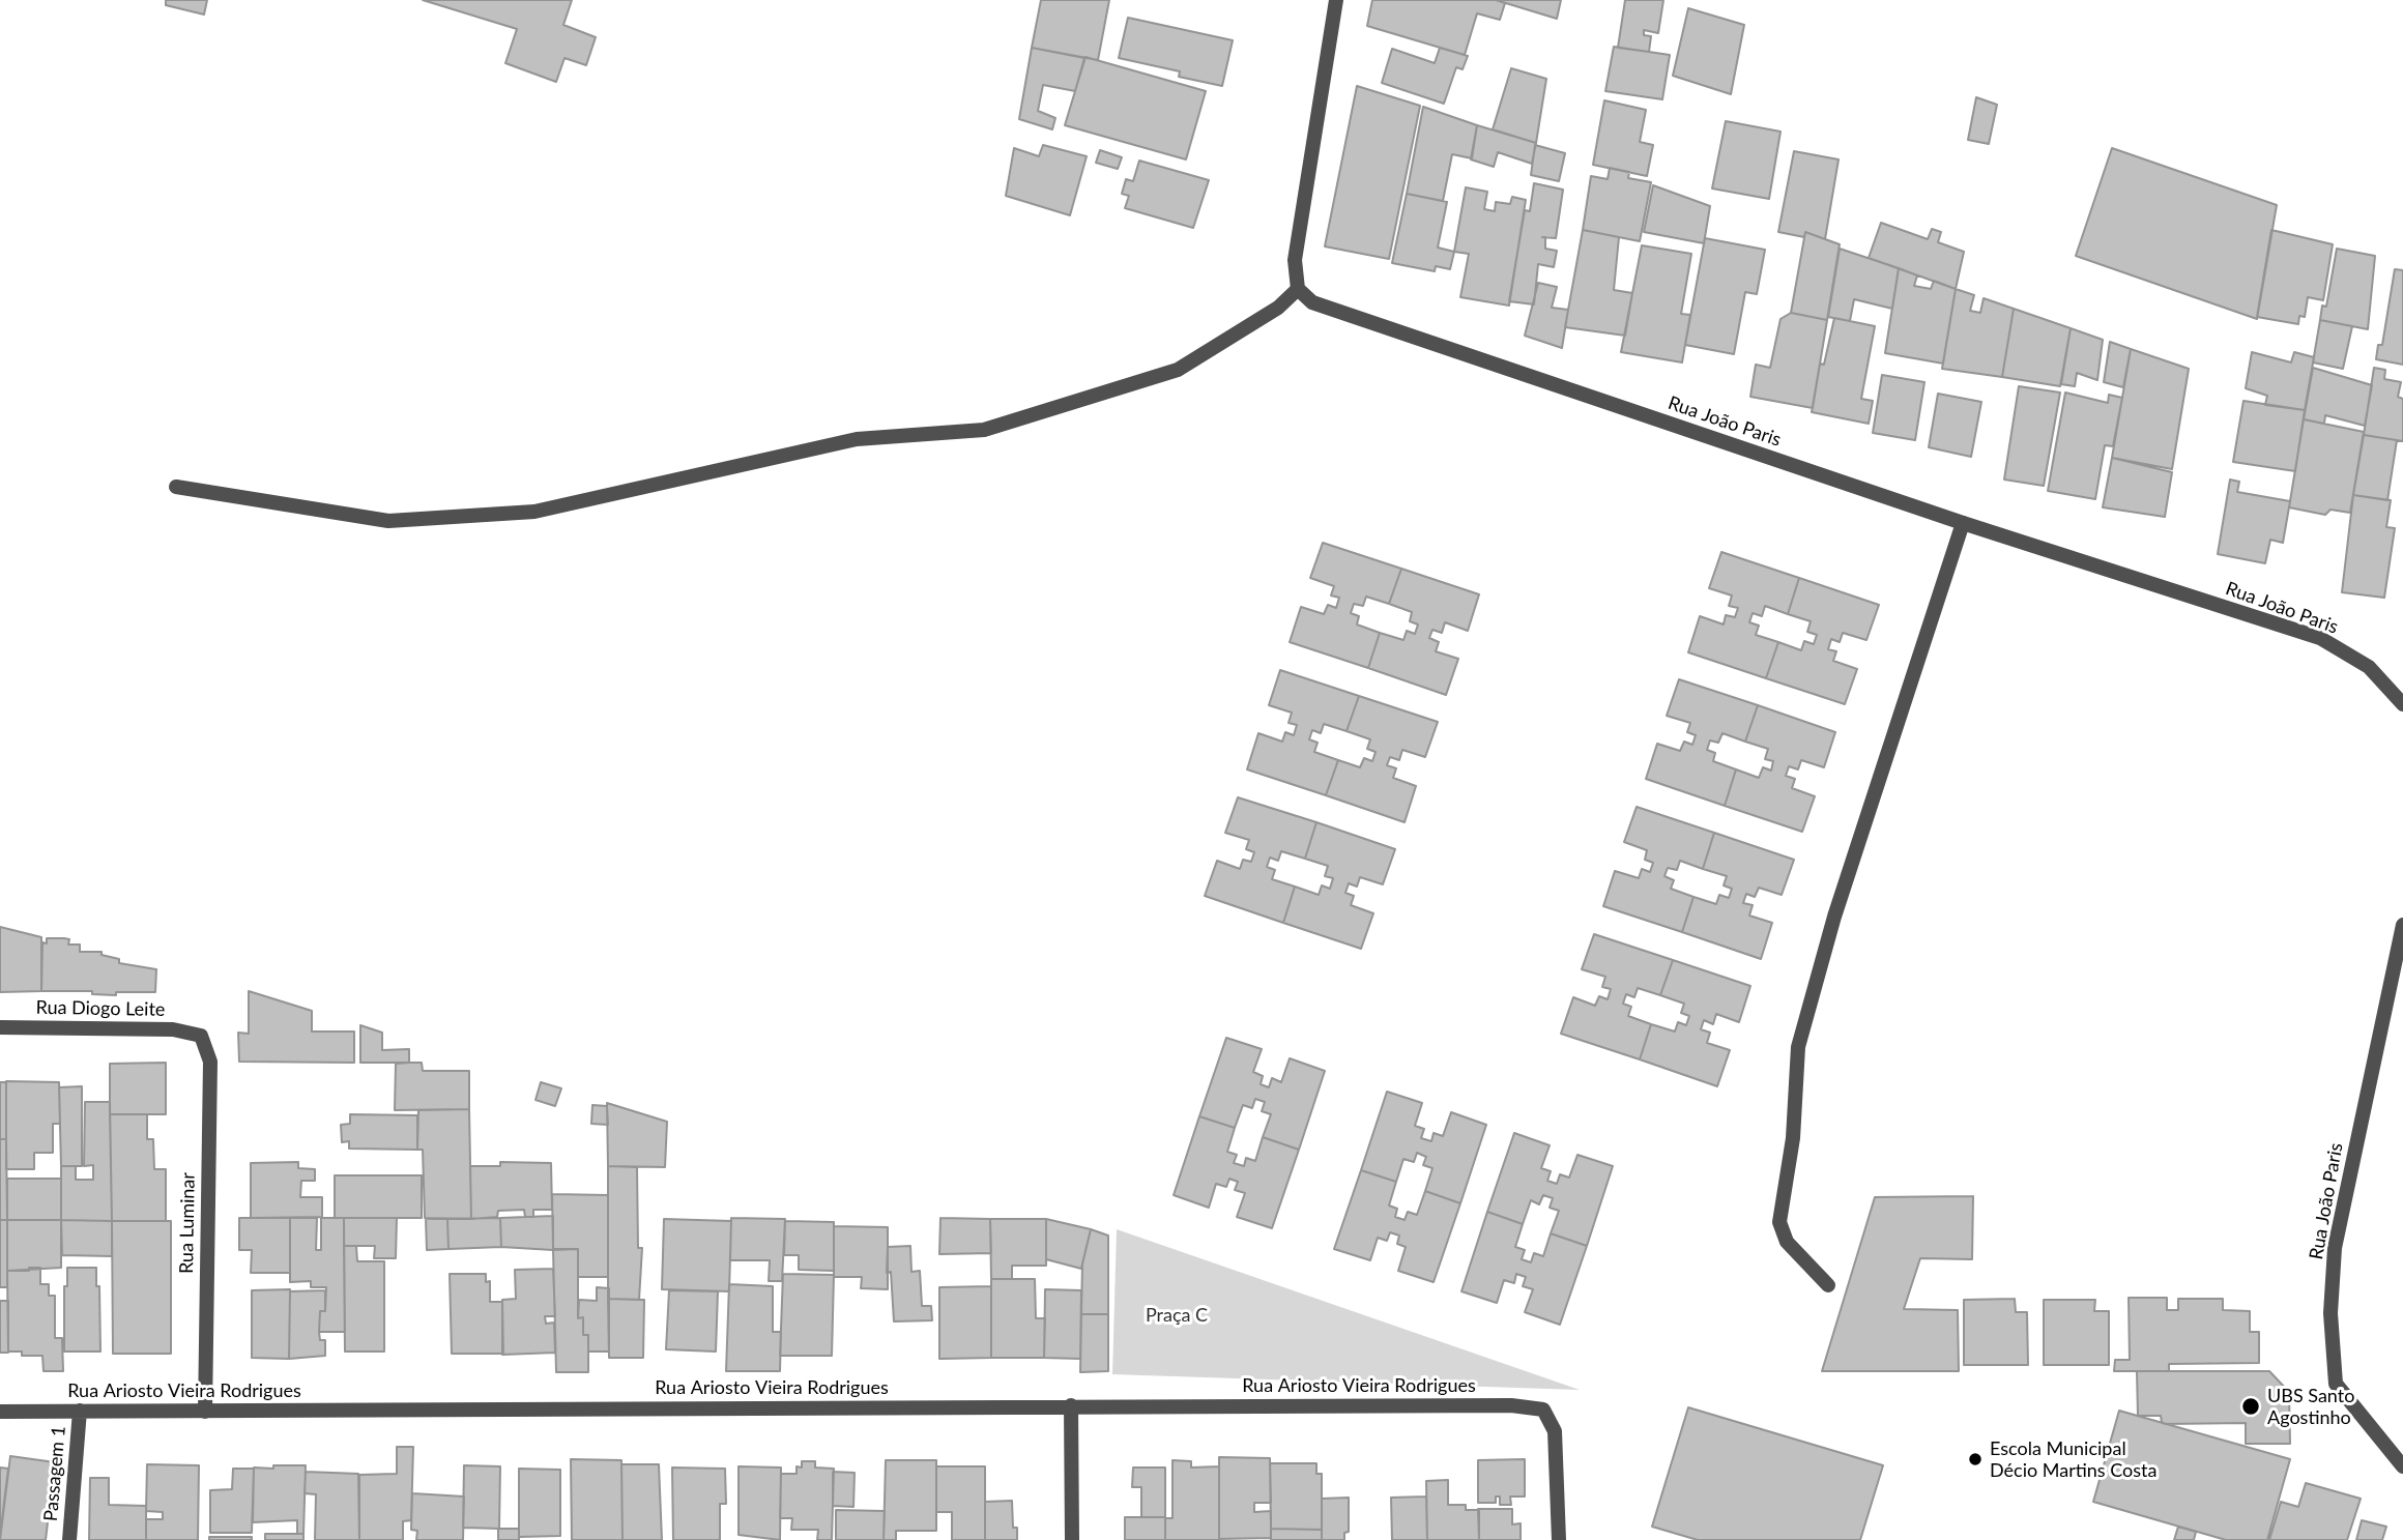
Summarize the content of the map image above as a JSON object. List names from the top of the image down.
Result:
{
  "streets": {
    "street": [
      "Rua João Paris",
      "Rua Diogo Leite",
      "Rua Luminar",
      "Rua Ariosto Vieira Rodrigues",
      "Passagem 1"
    ]
  },
  "crossings": [
    ["Rua Diogo Leite", "Rua Luminar"],
    ["Rua Luminar", "Rua Ariosto Vieira Rodrigues"],
    ["Rua Ariosto Vieira Rodrigues", "Passagem 1"]
  ],
  "parks": ["Praça C"],
  "places": ["UBS Santo Agostinho", "Escola Municipal Décio Martins Costa"]
}
